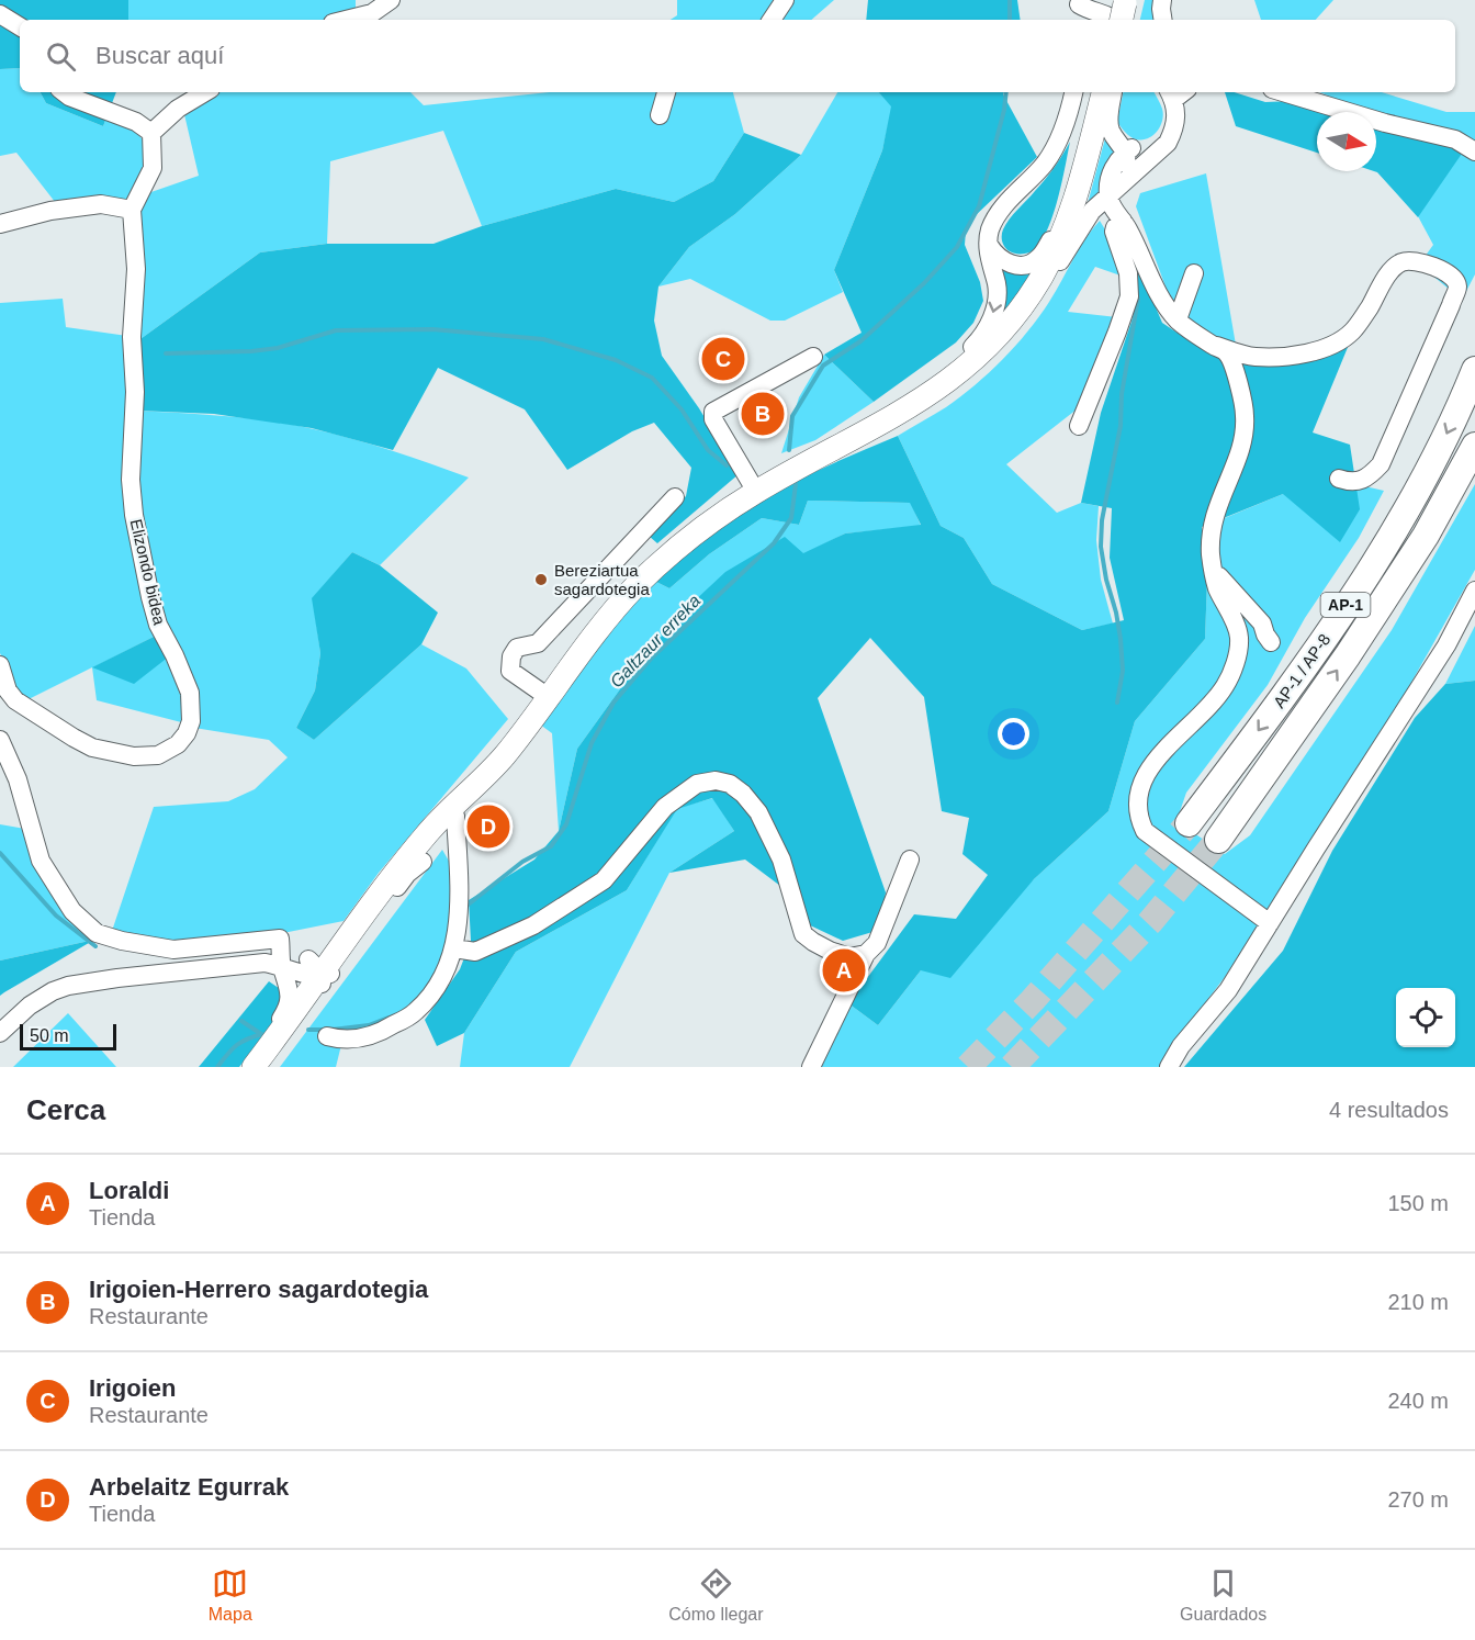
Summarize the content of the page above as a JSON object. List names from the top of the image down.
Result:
{
  "streets": {
    "highway": ["AP-1", "AP-1 / AP-8"],
    "street": ["Elizondo bidea"]
  },
  "water": ["Galtzaur erreka"],
  "places": ["Bereziartua sagardotegia"],
  "scale_bar": "50 m",
  "north": "right",
  "page": {
    "search": "Buscar aquí",
    "pins": [
      "C",
      "B",
      "D",
      "A"
    ],
    "scale": "50 m",
    "heading": ["Cerca", "4 resultados"],
    "list": [
      {
        "mark": "A",
        "name": "Loraldi",
        "note": "Tienda",
        "value": "150 m"
      },
      {
        "mark": "B",
        "name": "Irigoien-Herrero sagardotegia",
        "note": "Restaurante",
        "value": "210 m"
      },
      {
        "mark": "C",
        "name": "Irigoien",
        "note": "Restaurante",
        "value": "240 m"
      },
      {
        "mark": "D",
        "name": "Arbelaitz Egurrak",
        "note": "Tienda",
        "value": "270 m"
      }
    ],
    "nav": ["Mapa", "Cómo llegar", "Guardados"]
  }
}
